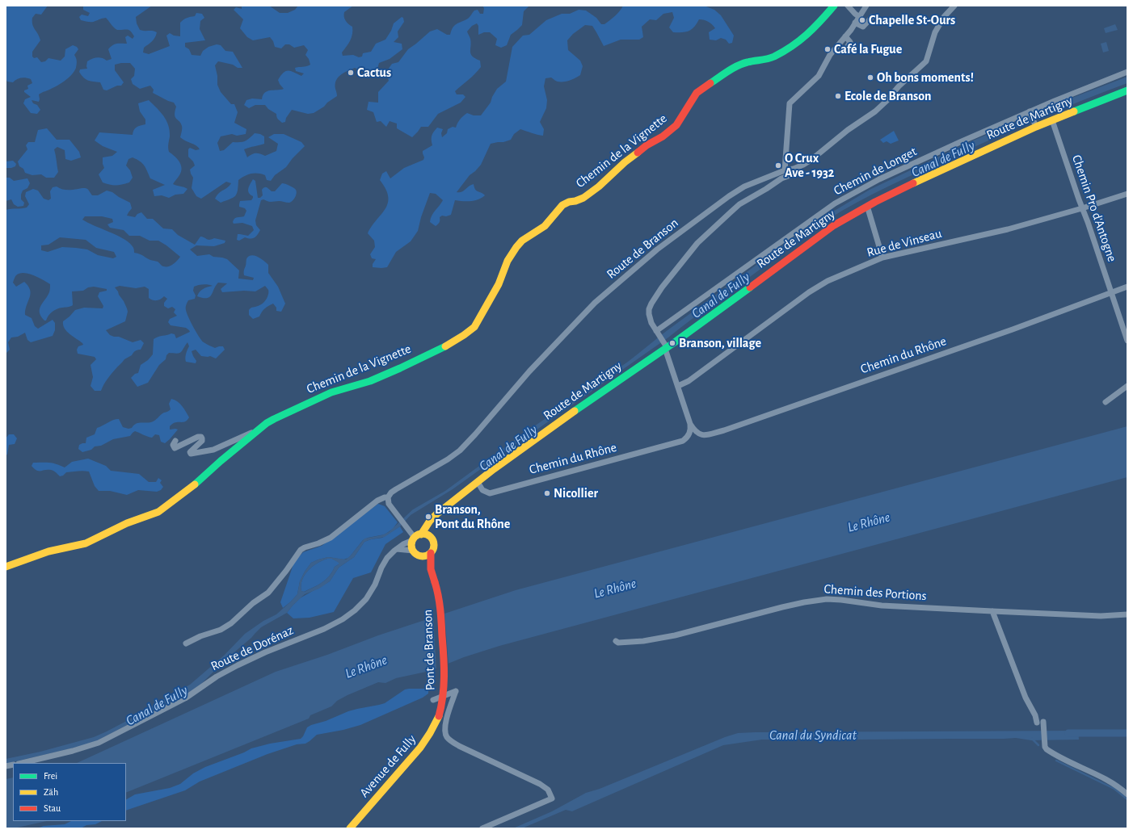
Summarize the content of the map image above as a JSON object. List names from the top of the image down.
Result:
{
  "streets": {
    "main road": [
      "Route de Martigny",
      "Chemin de la Vignette",
      "Pont de Branson",
      "Avenue de Fully"
    ],
    "street": [
      "Chemin de Longet",
      "Chemin Pro d'Antogne",
      "Rue de Vinseau",
      "Route de Branson",
      "Chemin du Rhône",
      "Chemin des Portions",
      "Route de Dorénaz"
    ]
  },
  "crossings": [
    ["Route de Martigny", "Chemin Pro d'Antogne"],
    ["Route de Martigny", "Chemin du Rhône"],
    ["Route de Martigny", "Route de Dorénaz"],
    ["Chemin Pro d'Antogne", "Rue de Vinseau"],
    ["Chemin Pro d'Antogne", "Chemin du Rhône"],
    ["Pont de Branson", "Avenue de Fully"]
  ],
  "water": ["Canal de Fully", "Le Rhône", "Canal du Syndicat"],
  "places": [
    "Chapelle St-Ours",
    "Café la Fugue",
    "Cactus",
    "Oh bons moments!",
    "Ecole de Branson",
    "O Crux Ave - 1932",
    "Branson, village",
    "Nicollier",
    "Branson, Pont du Rhône"
  ],
  "legend": ["Frei", "Zäh", "Stau"]
}
